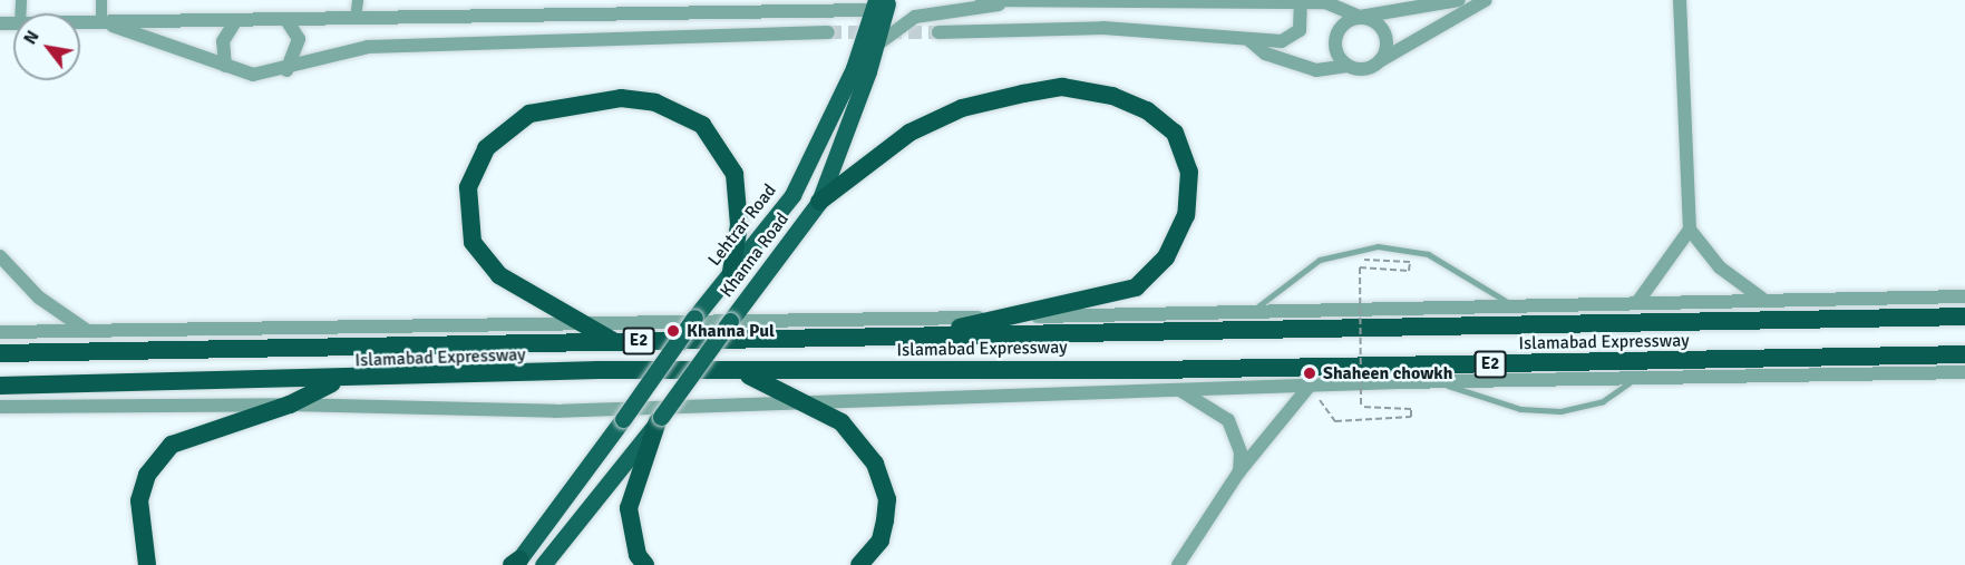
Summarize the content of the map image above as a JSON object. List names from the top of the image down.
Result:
{
  "streets": {
    "highway": ["E2", "Islamabad Expressway"],
    "main road": ["Lehtrar Road", "Khanna Road"]
  },
  "crossings": [
    ["Lehtrar Road", "Khanna Road"]
  ],
  "places": ["Khanna Pul", "Shaheen chowkh"],
  "north": "top left"
}
